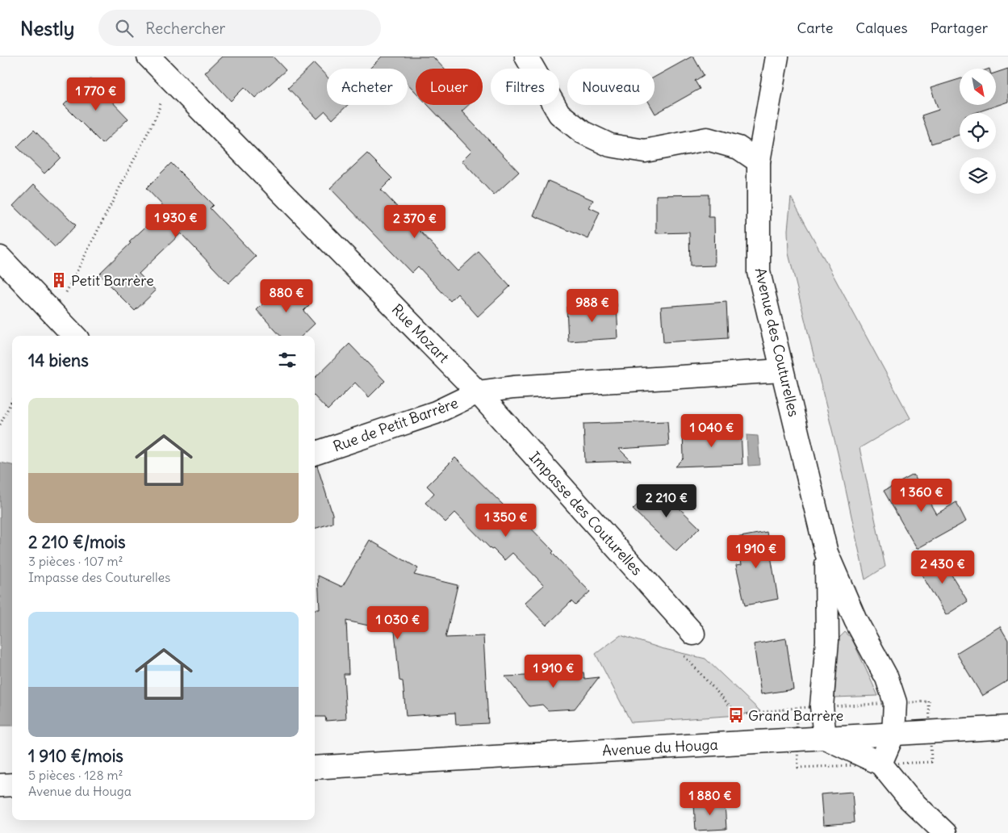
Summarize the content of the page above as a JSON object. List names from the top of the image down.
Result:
{
  "streets": {
    "street": [
      "Rue Mozart",
      "Avenue des Couturelles",
      "Rue de Petit Barrère",
      "Impasse des Couturelles",
      "Avenue du Houga"
    ]
  },
  "crossings": [
    ["Rue Mozart", "Rue de Petit Barrère"],
    ["Rue Mozart", "Impasse des Couturelles"],
    ["Avenue des Couturelles", "Avenue du Houga"],
    ["Rue de Petit Barrère", "Impasse des Couturelles"]
  ],
  "places": {
    "building": ["Petit Barrère"],
    "bus stop": ["Grand Barrère"]
  },
  "north": "bottom right",
  "page": {
    "header": "Nestly",
    "search": "Rechercher",
    "nav": ["Carte", "Calques", "Partager"],
    "chip": [
      "Acheter",
      "Louer",
      "Filtres",
      "Nouveau"
    ],
    "price": [
      "1 770 €",
      "1 930 €",
      "2 370 €",
      "880 €",
      "988 €",
      "1 040 €",
      "1 360 €",
      "2 210 €",
      "1 350 €",
      "1 910 €",
      "2 430 €",
      "1 030 €",
      "1 910 €",
      "1 880 €"
    ],
    "heading": "14 biens",
    "list": [
      {
        "name": "2 210 €/mois",
        "note": "3 pièces · 107 m² · Impasse des Couturelles"
      },
      {
        "name": "1 910 €/mois",
        "note": "5 pièces · 128 m² · Avenue du Houga"
      }
    ]
  }
}
